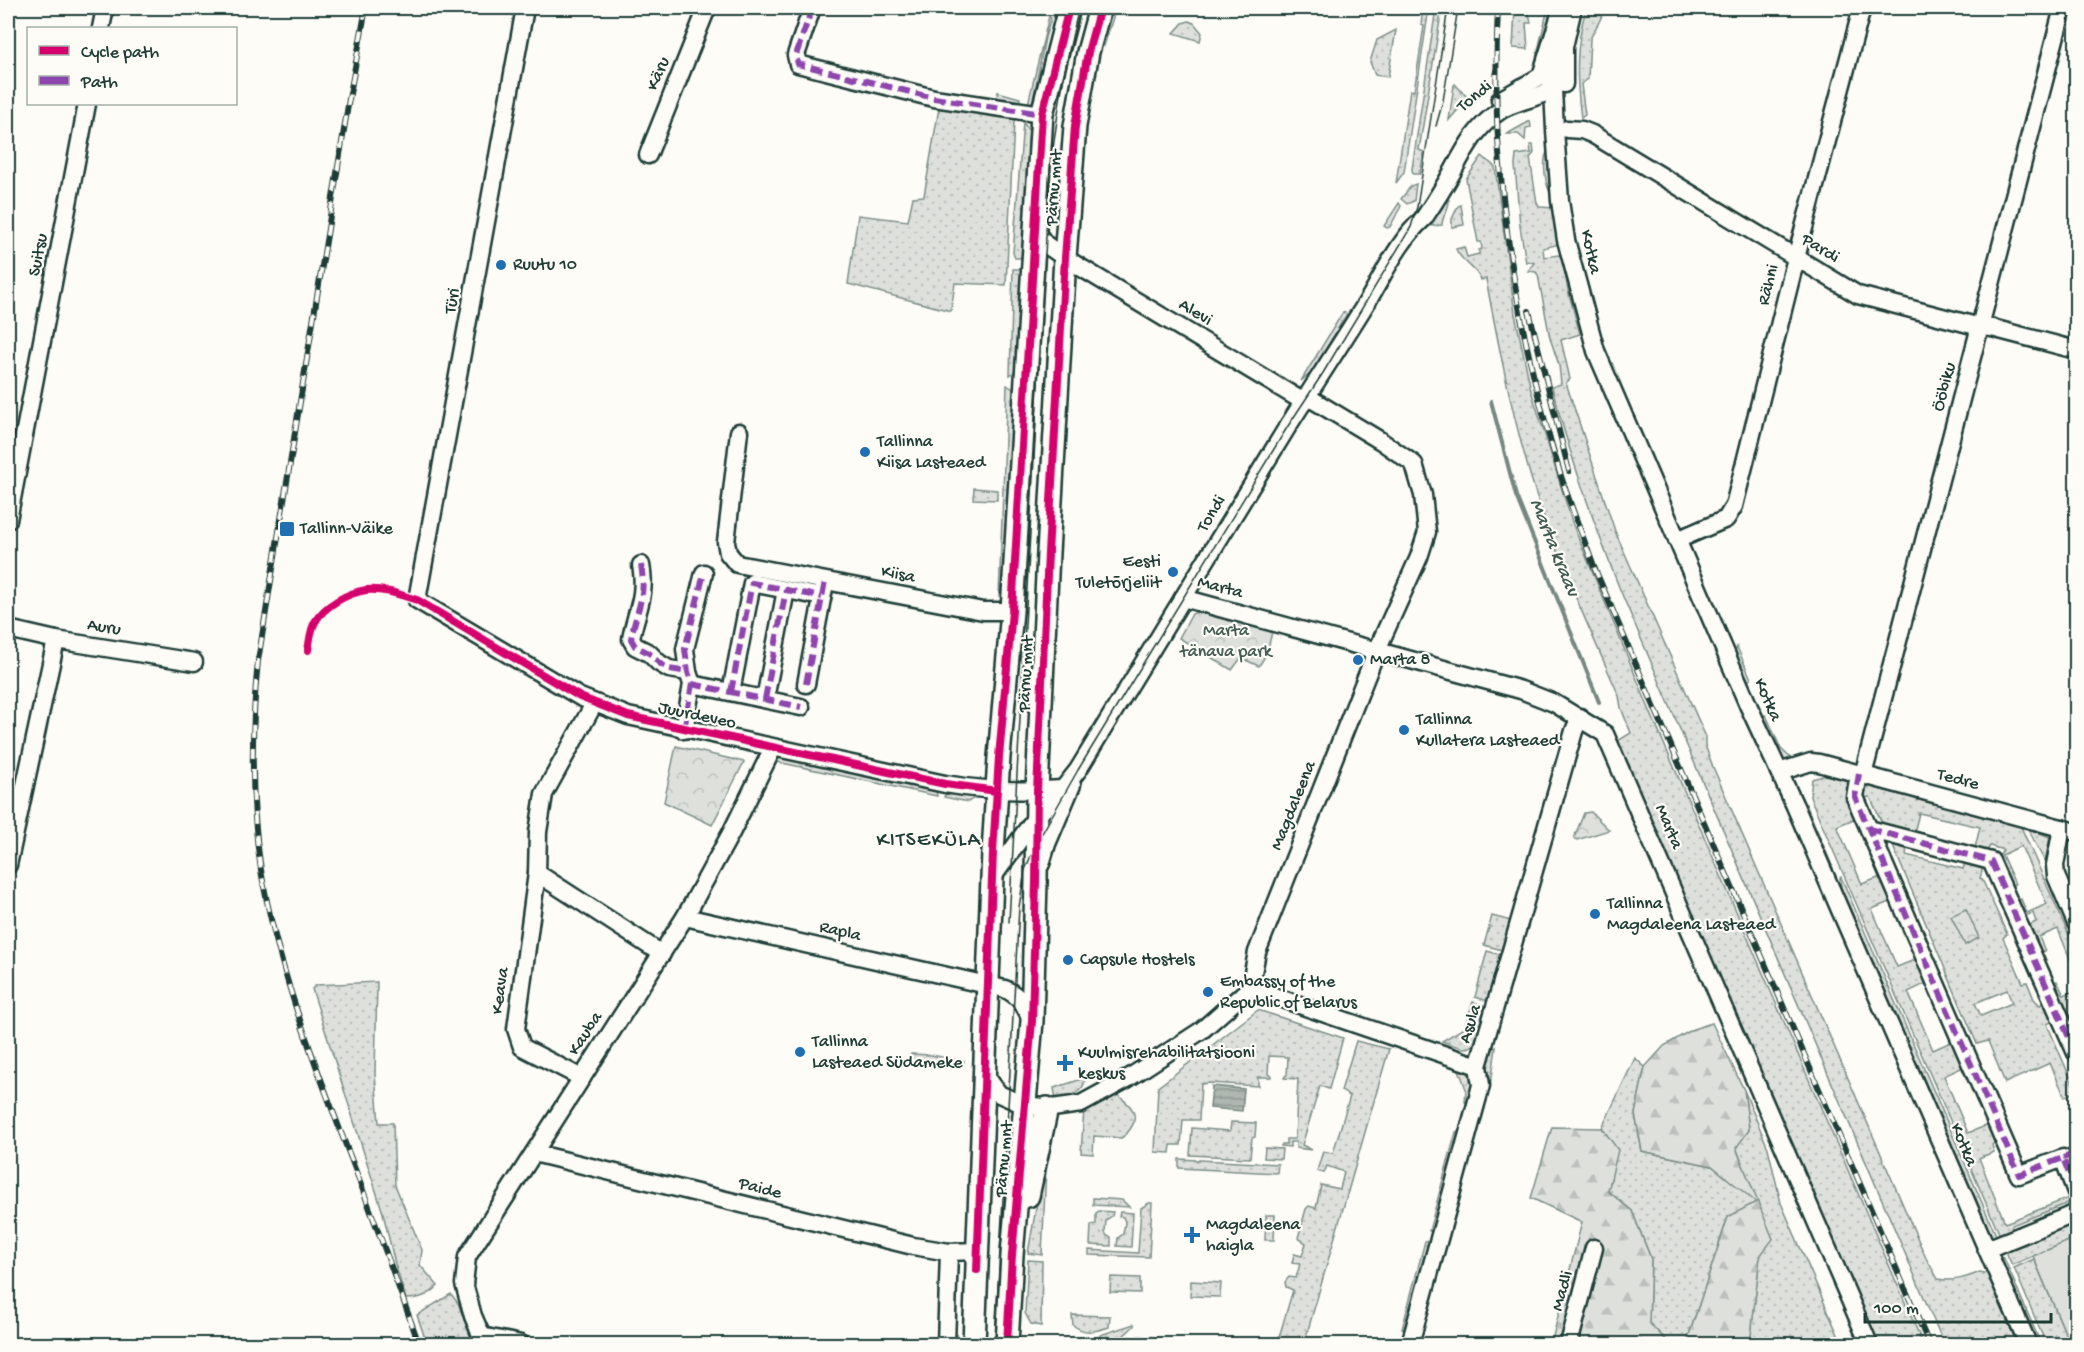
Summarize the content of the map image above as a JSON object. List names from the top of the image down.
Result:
{
  "streets": {
    "main road": ["Pärnu mnt"],
    "street": [
      "Käru",
      "Tondi",
      "Pardi",
      "Kotka",
      "Suitsu",
      "Rähni",
      "Türi",
      "Alevi",
      "Ööbiku",
      "Kiisa",
      "Marta",
      "Auru",
      "Juurdeveo",
      "Tedre",
      "Magdaleena",
      "Rapla",
      "Keava",
      "Asula",
      "Kauba",
      "Paide",
      "Madli"
    ]
  },
  "crossings": [
    ["Tondi", "Pärnu mnt"],
    ["Tondi", "Kotka"],
    ["Tondi", "Alevi"],
    ["Tondi", "Marta"],
    ["Tondi", "Juurdeveo"],
    ["Tondi", "Magdaleena"],
    ["Pärnu mnt", "Alevi"],
    ["Pärnu mnt", "Kiisa"],
    ["Pärnu mnt", "Juurdeveo"],
    ["Pärnu mnt", "Rapla"],
    ["Pärnu mnt", "Paide"],
    ["Pardi", "Rähni"],
    ["Pardi", "Ööbiku"],
    ["Kotka", "Rähni"],
    ["Kotka", "Tedre"],
    ["Türi", "Juurdeveo"],
    ["Alevi", "Magdaleena"],
    ["Ööbiku", "Tedre"],
    ["Marta", "Magdaleena"],
    ["Marta", "Asula"],
    ["Juurdeveo", "Keava"],
    ["Juurdeveo", "Kauba"],
    ["Rapla", "Kauba"],
    ["Keava", "Kauba"],
    ["Kauba", "Paide"]
  ],
  "districts": ["KITSEKÜLA"],
  "water": ["Marta kraav"],
  "parks": ["Marta tänava park"],
  "places": {
    "other": [
      "Ruutu 10",
      "Tallinna Kiisa Lasteaed",
      "Eesti Tuletõrjeliit",
      "Marta 8",
      "Tallinna Kullatera Lasteaed",
      "Tallinna Magdaleena Lasteaed",
      "Capsule Hostels",
      "Embassy of the Republic of Belarus",
      "Tallinna Lasteaed Südameke"
    ],
    "transit": ["Tallinn-Väike"],
    "health": ["Kuulmisrehabilitatsiooni keskus", "Magdaleena haigla"]
  },
  "legend": ["Cycle path", "Path"],
  "scale_bar": "100 m"
}
